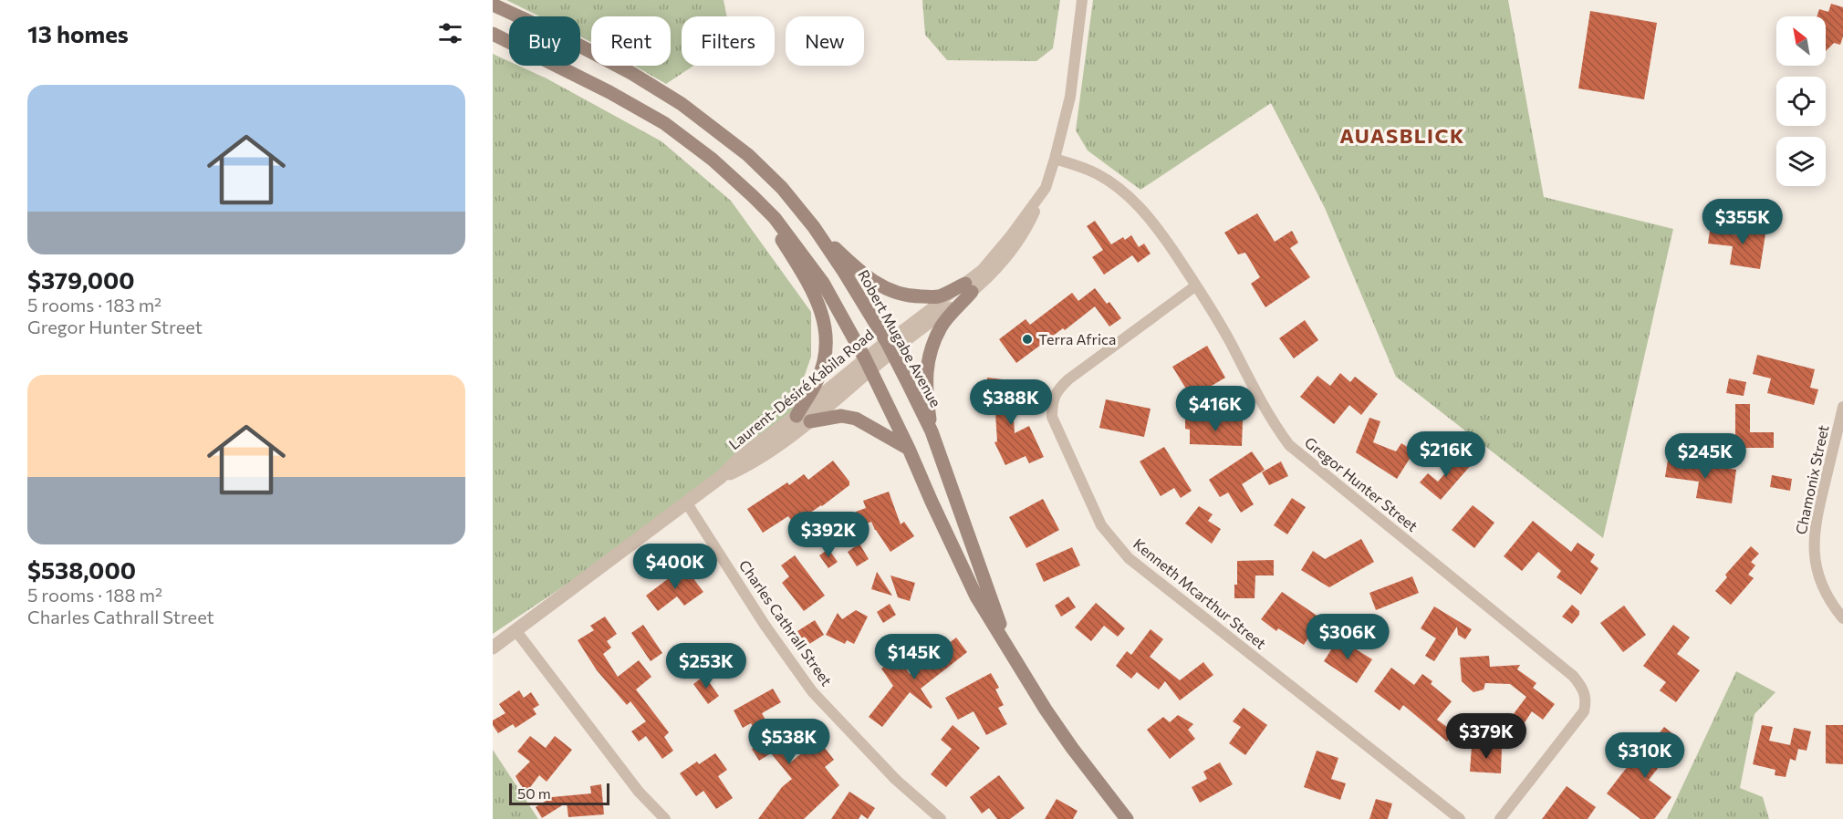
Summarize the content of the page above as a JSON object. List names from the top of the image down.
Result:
{
  "streets": {
    "main road": ["Robert Mugabe Avenue"],
    "street": [
      "Laurent-Désiré Kabila Road",
      "Chamonix Street",
      "Gregor Hunter Street",
      "Kenneth Mcarthur Street",
      "Charles Cathrall Street"
    ]
  },
  "crossings": [
    ["Robert Mugabe Avenue", "Laurent-Désiré Kabila Road"],
    ["Laurent-Désiré Kabila Road", "Gregor Hunter Street"],
    ["Laurent-Désiré Kabila Road", "Charles Cathrall Street"],
    ["Gregor Hunter Street", "Kenneth Mcarthur Street"]
  ],
  "districts": ["AUASBLICK"],
  "places": ["Terra Africa"],
  "scale_bar": "50 m",
  "north": "top left",
  "page": {
    "heading": "13 homes",
    "chip": [
      "Buy",
      "Rent",
      "Filters",
      "New"
    ],
    "list": [
      {
        "name": "$379,000",
        "note": "5 rooms · 183 m² · Gregor Hunter Street"
      },
      {
        "name": "$538,000",
        "note": "5 rooms · 188 m² · Charles Cathrall Street"
      }
    ],
    "price": [
      "$355K",
      "$388K",
      "$416K",
      "$216K",
      "$245K",
      "$392K",
      "$400K",
      "$306K",
      "$145K",
      "$253K",
      "$379K",
      "$538K",
      "$310K"
    ],
    "scale": "50 m"
  }
}
